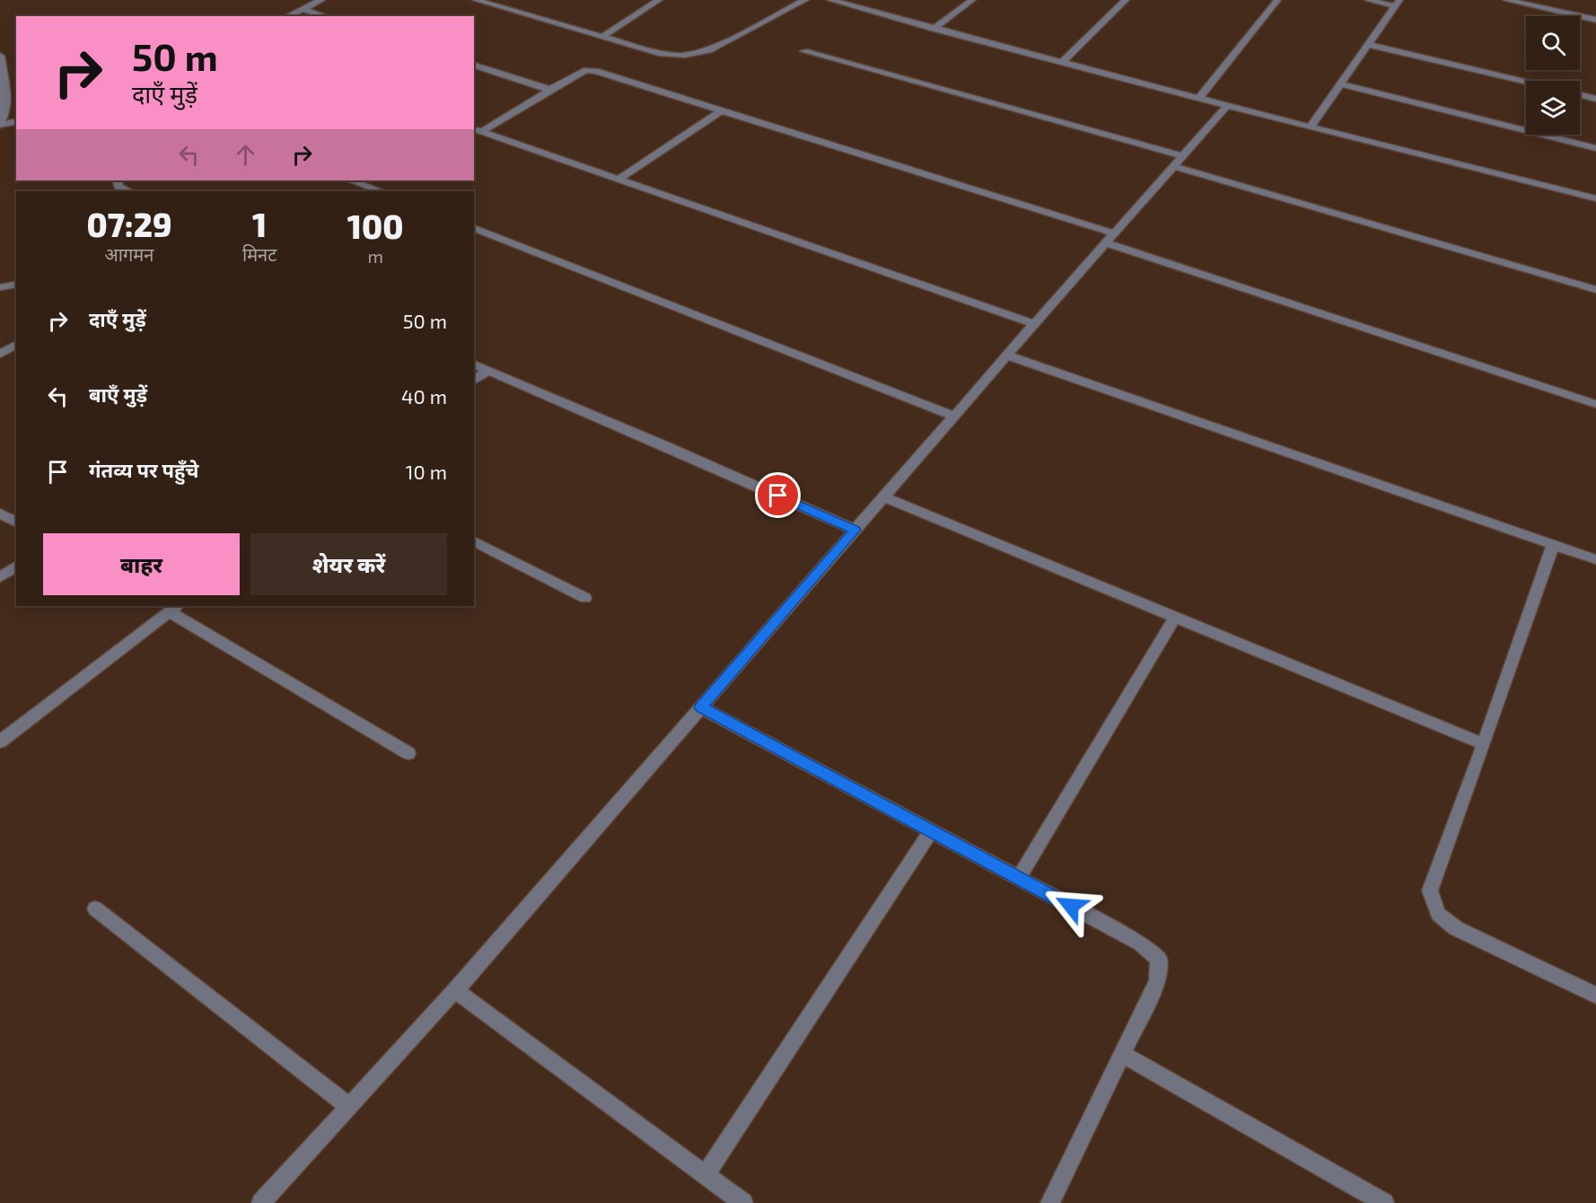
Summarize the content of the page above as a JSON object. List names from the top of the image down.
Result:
{
  "page": {
    "turn": ["50 m", "दाएँ मुड़ें"],
    "eta": [
      "07:29",
      "आगमन",
      "1",
      "मिनट",
      "100",
      "m"
    ],
    "list": [
      {
        "name": "दाएँ मुड़ें",
        "value": "50 m"
      },
      {
        "name": "बाएँ मुड़ें",
        "value": "40 m"
      },
      {
        "name": "गंतव्य पर पहुँचे",
        "value": "10 m"
      }
    ],
    "buttons": ["बाहर", "शेयर करें"]
  }
}
